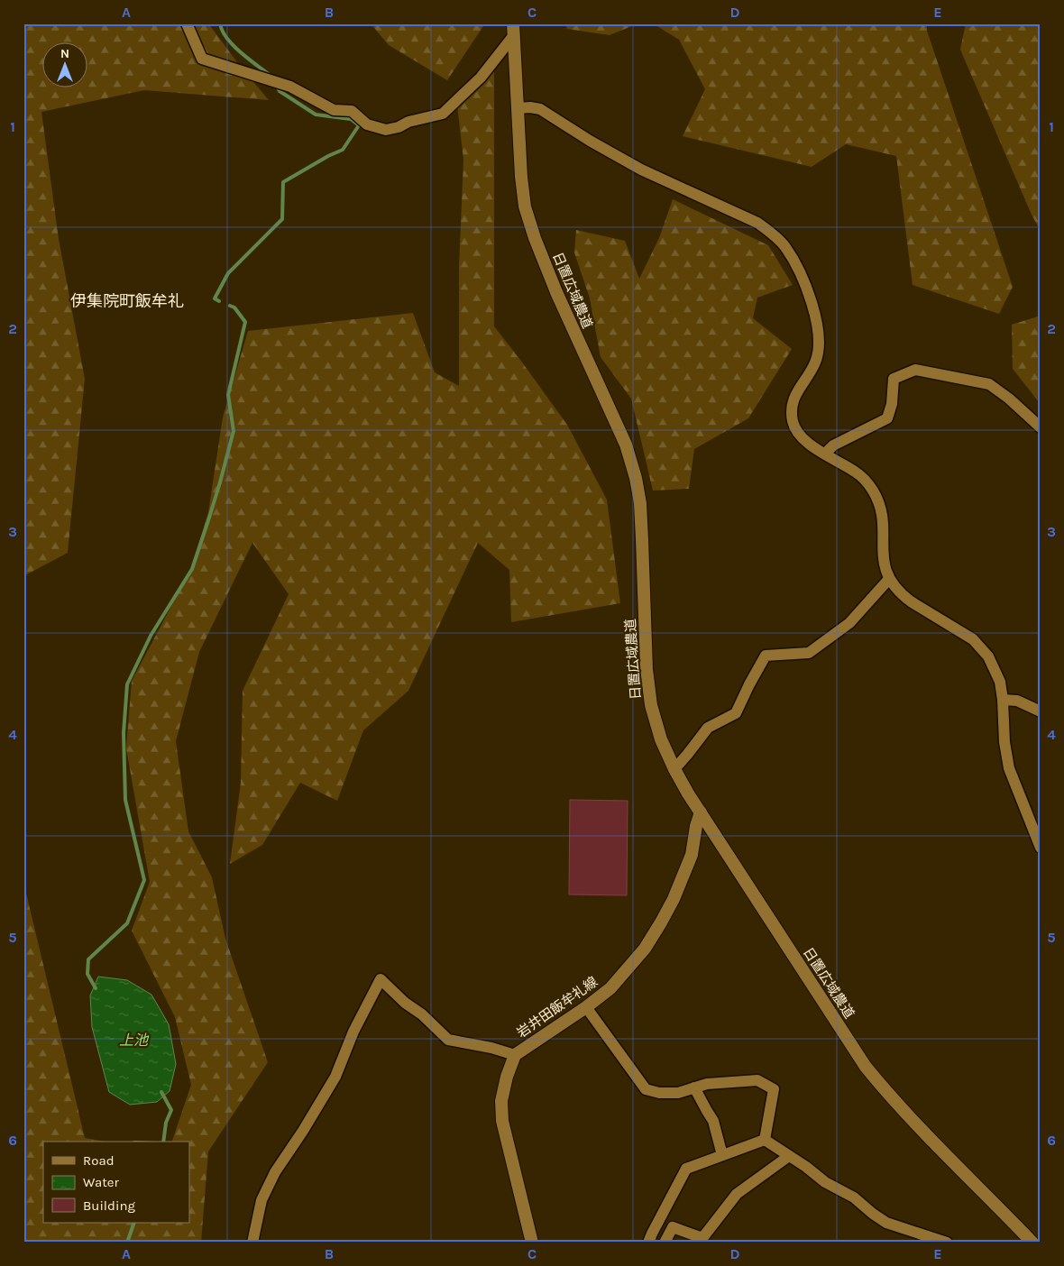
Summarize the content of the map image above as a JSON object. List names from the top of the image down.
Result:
{
  "streets": {
    "street": ["日置広域農道", "岩井田飯牟礼線"]
  },
  "crossings": [
    ["日置広域農道", "岩井田飯牟礼線"]
  ],
  "districts": ["伊集院町飯牟礼"],
  "water": ["上池"],
  "legend": ["Road", "Water", "Building"],
  "north": "top",
  "grid": {
    "columns": [
      "A",
      "B",
      "C",
      "D",
      "E"
    ],
    "rows": [
      "1",
      "2",
      "3",
      "4",
      "5",
      "6"
    ]
  }
}
